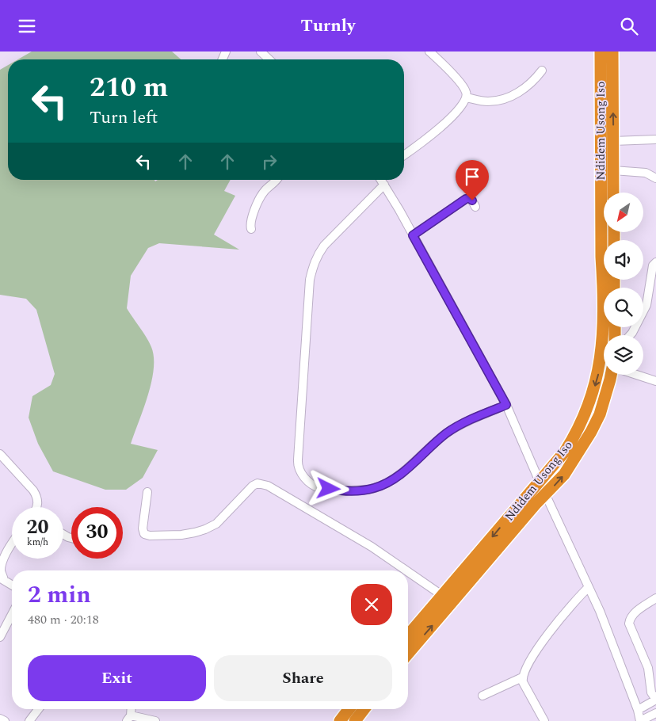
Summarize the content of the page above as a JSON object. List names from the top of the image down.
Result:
{
  "streets": {
    "highway": ["Ndidem Usong Iso"]
  },
  "north": "bottom left",
  "page": {
    "header": "Turnly",
    "turn": ["210 m", "Turn left"],
    "speed": "20 km/h",
    "limit": "30",
    "heading": ["2 min", "480 m · 20:18"],
    "buttons": ["Exit", "Share"]
  }
}
